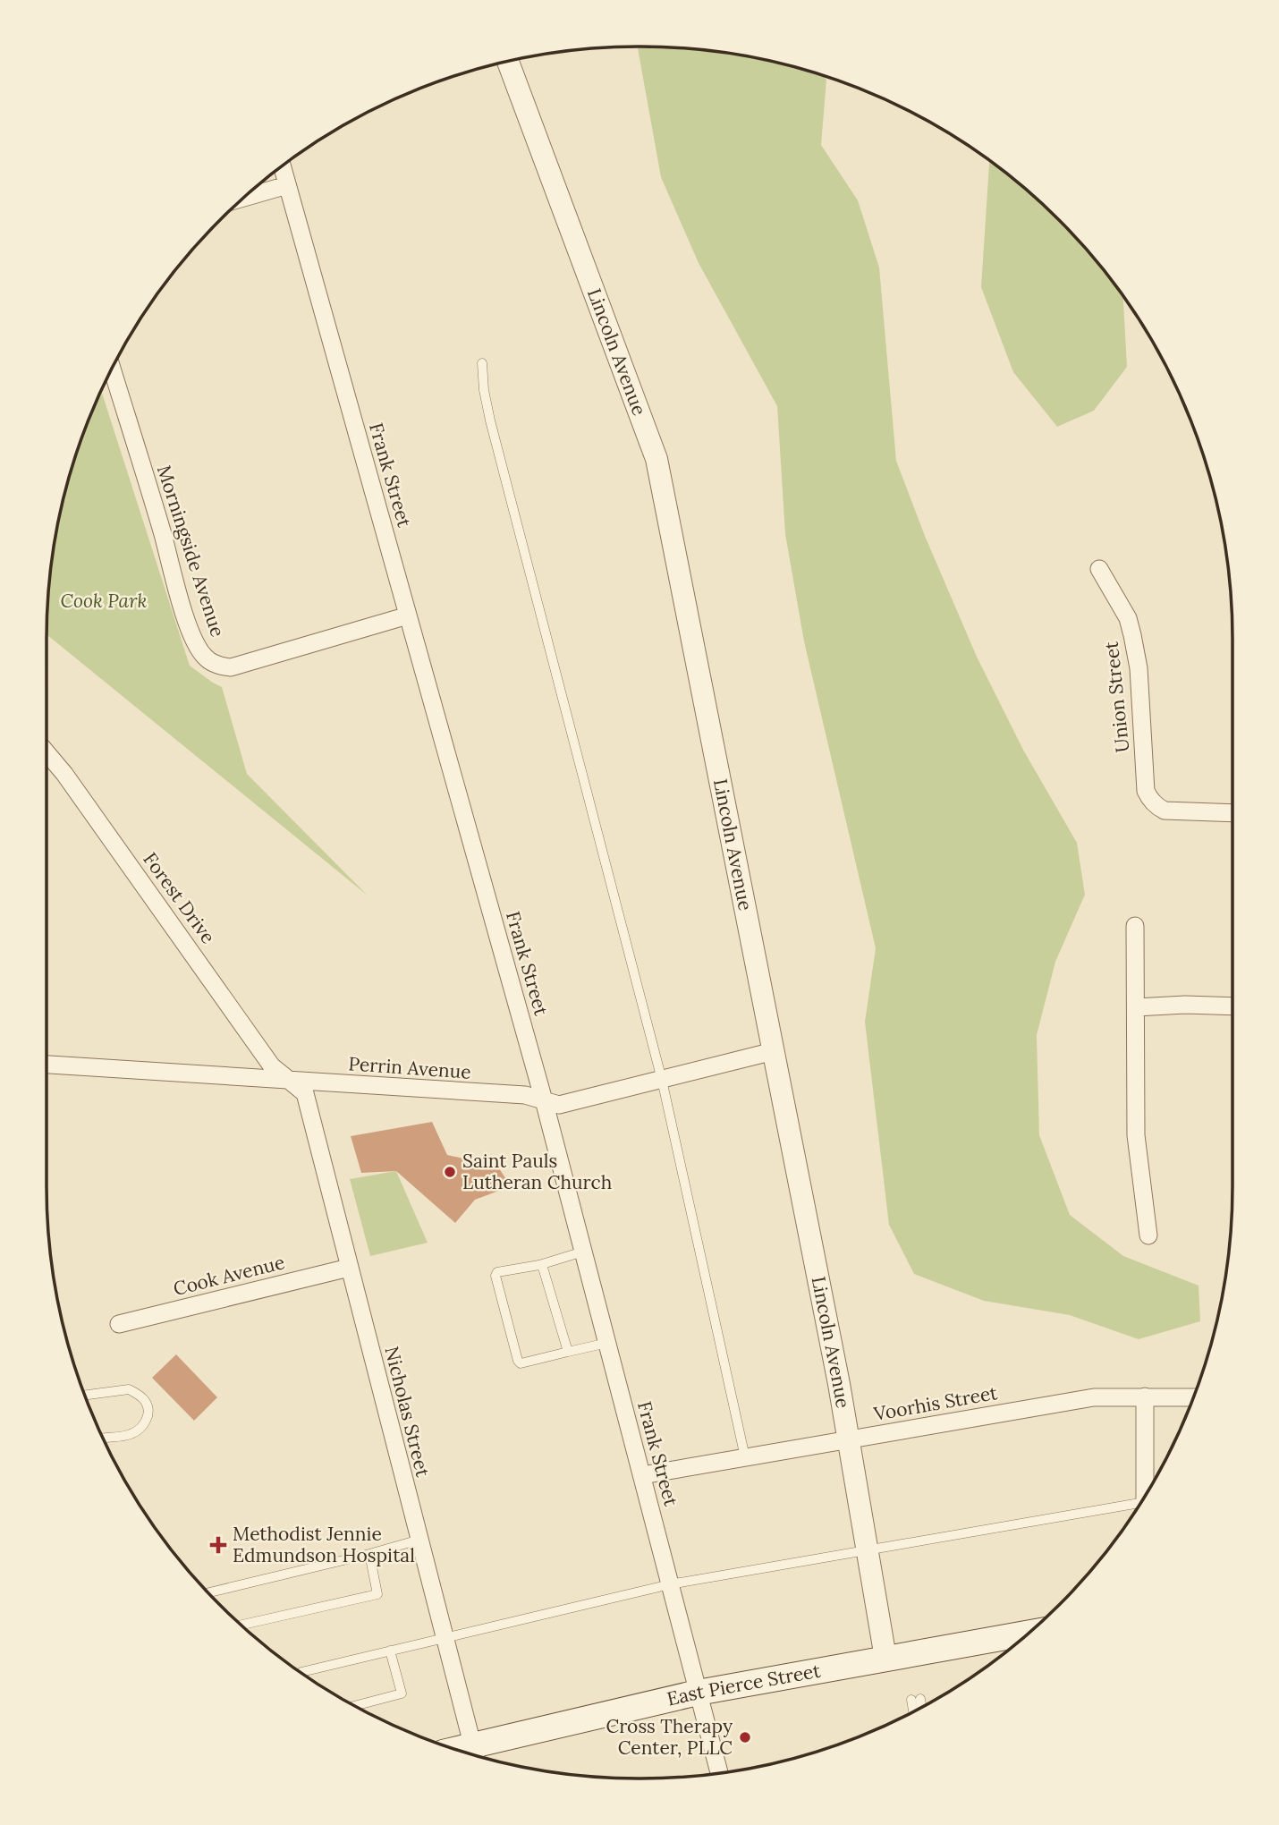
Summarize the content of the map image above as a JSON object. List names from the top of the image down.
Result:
{
  "streets": {
    "main road": ["East Pierce Street"],
    "street": [
      "Lincoln Avenue",
      "Frank Street",
      "Morningside Avenue",
      "Union Street",
      "Forest Drive",
      "Perrin Avenue",
      "Cook Avenue",
      "Voorhis Street",
      "Nicholas Street"
    ]
  },
  "crossings": [
    ["Lincoln Avenue", "Perrin Avenue"],
    ["Lincoln Avenue", "Voorhis Street"],
    ["Lincoln Avenue", "East Pierce Street"],
    ["Frank Street", "Morningside Avenue"],
    ["Frank Street", "Perrin Avenue"],
    ["Frank Street", "Voorhis Street"],
    ["Frank Street", "East Pierce Street"],
    ["Forest Drive", "Perrin Avenue"],
    ["Forest Drive", "Nicholas Street"],
    ["Perrin Avenue", "Nicholas Street"],
    ["Cook Avenue", "Nicholas Street"],
    ["Nicholas Street", "East Pierce Street"]
  ],
  "parks": ["Cook Park"],
  "places": {
    "other": ["Saint Pauls Lutheran Church", "Cross Therapy Center, PLLC"],
    "health": ["Methodist Jennie Edmundson Hospital"]
  }
}
